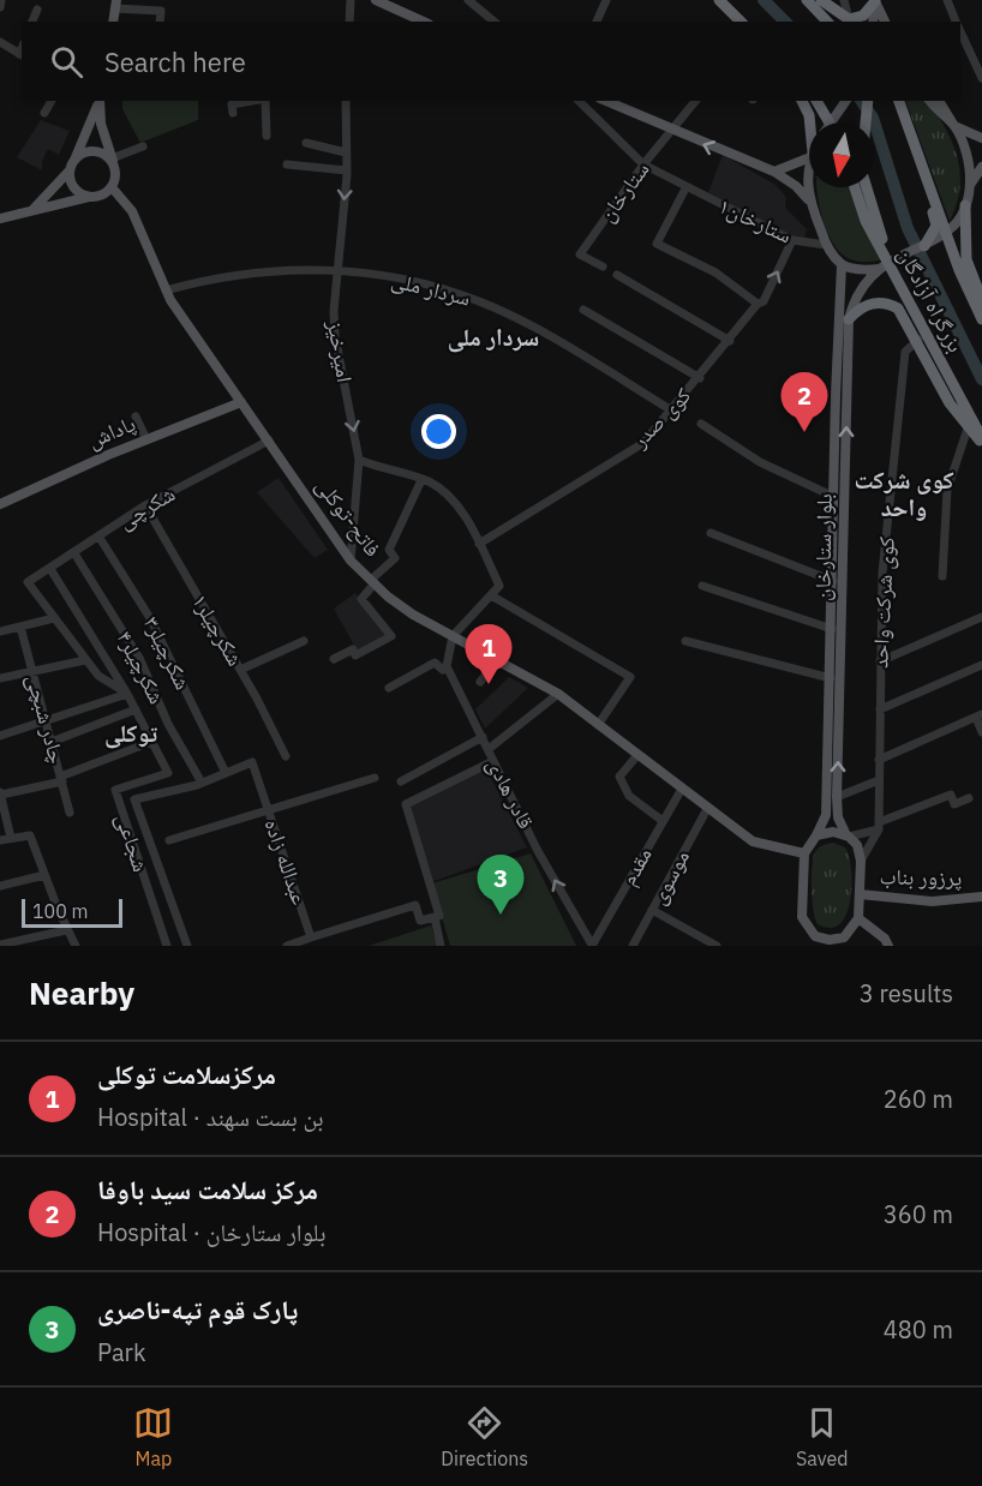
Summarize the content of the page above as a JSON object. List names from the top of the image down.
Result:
{
  "streets": {
    "highway": ["بزرگراه آزادگان"],
    "main road": [
      "پاداش",
      "فاتح-توکلی",
      "بلوار ستارخان",
      "پرزور بناب"
    ],
    "street": [
      "ستارخان",
      "ستارخان۱",
      "سردار ملی",
      "امیرخیز",
      "کوی صدر",
      "شکرچی",
      "کوی شرکت واحد",
      "شکرچیلر۱",
      "شکرچیلر۳",
      "شکرچیلر۴",
      "چادر شبچی",
      "قادر هادی",
      "شجاعی",
      "عبدالله زاده",
      "مقدم",
      "موسوی"
    ]
  },
  "crossings": [
    ["ستارخان", "ستارخان۱"],
    ["ستارخان۱", "کوی صدر"],
    ["سردار ملی", "امیرخیز"],
    ["سردار ملی", "کوی صدر"],
    ["سردار ملی", "فاتح-توکلی"],
    ["امیرخیز", "فاتح-توکلی"],
    ["پاداش", "فاتح-توکلی"],
    ["شکرچی", "فاتح-توکلی"],
    ["شکرچی", "شکرچیلر۱"],
    ["شکرچی", "شکرچیلر۳"],
    ["شکرچی", "شکرچیلر۴"],
    ["فاتح-توکلی", "بلوار ستارخان"],
    ["فاتح-توکلی", "مقدم"],
    ["فاتح-توکلی", "موسوی"],
    ["شکرچیلر۳", "عبدالله زاده"],
    ["قادر هادی", "مقدم"]
  ],
  "one_way": ["امیرخیز", "قادر هادی"],
  "districts": ["سردار ملی", "کوی شرکت واحد", "توکلی"],
  "scale_bar": "100 m",
  "north": "bottom",
  "page": {
    "search": "Search here",
    "pins": ["2", "1", "3"],
    "scale": "100 m",
    "heading": ["Nearby", "3 results"],
    "list": [
      {
        "mark": "1",
        "name": "مرکزسلامت توکلی",
        "note": "Hospital · بن بست سهند",
        "value": "260 m"
      },
      {
        "mark": "2",
        "name": "مرکز سلامت سید باوفا",
        "note": "Hospital · بلوار ستارخان",
        "value": "360 m"
      },
      {
        "mark": "3",
        "name": "پارک قوم تپه-ناصری",
        "note": "Park",
        "value": "480 m"
      }
    ],
    "nav": ["Map", "Directions", "Saved"]
  }
}
